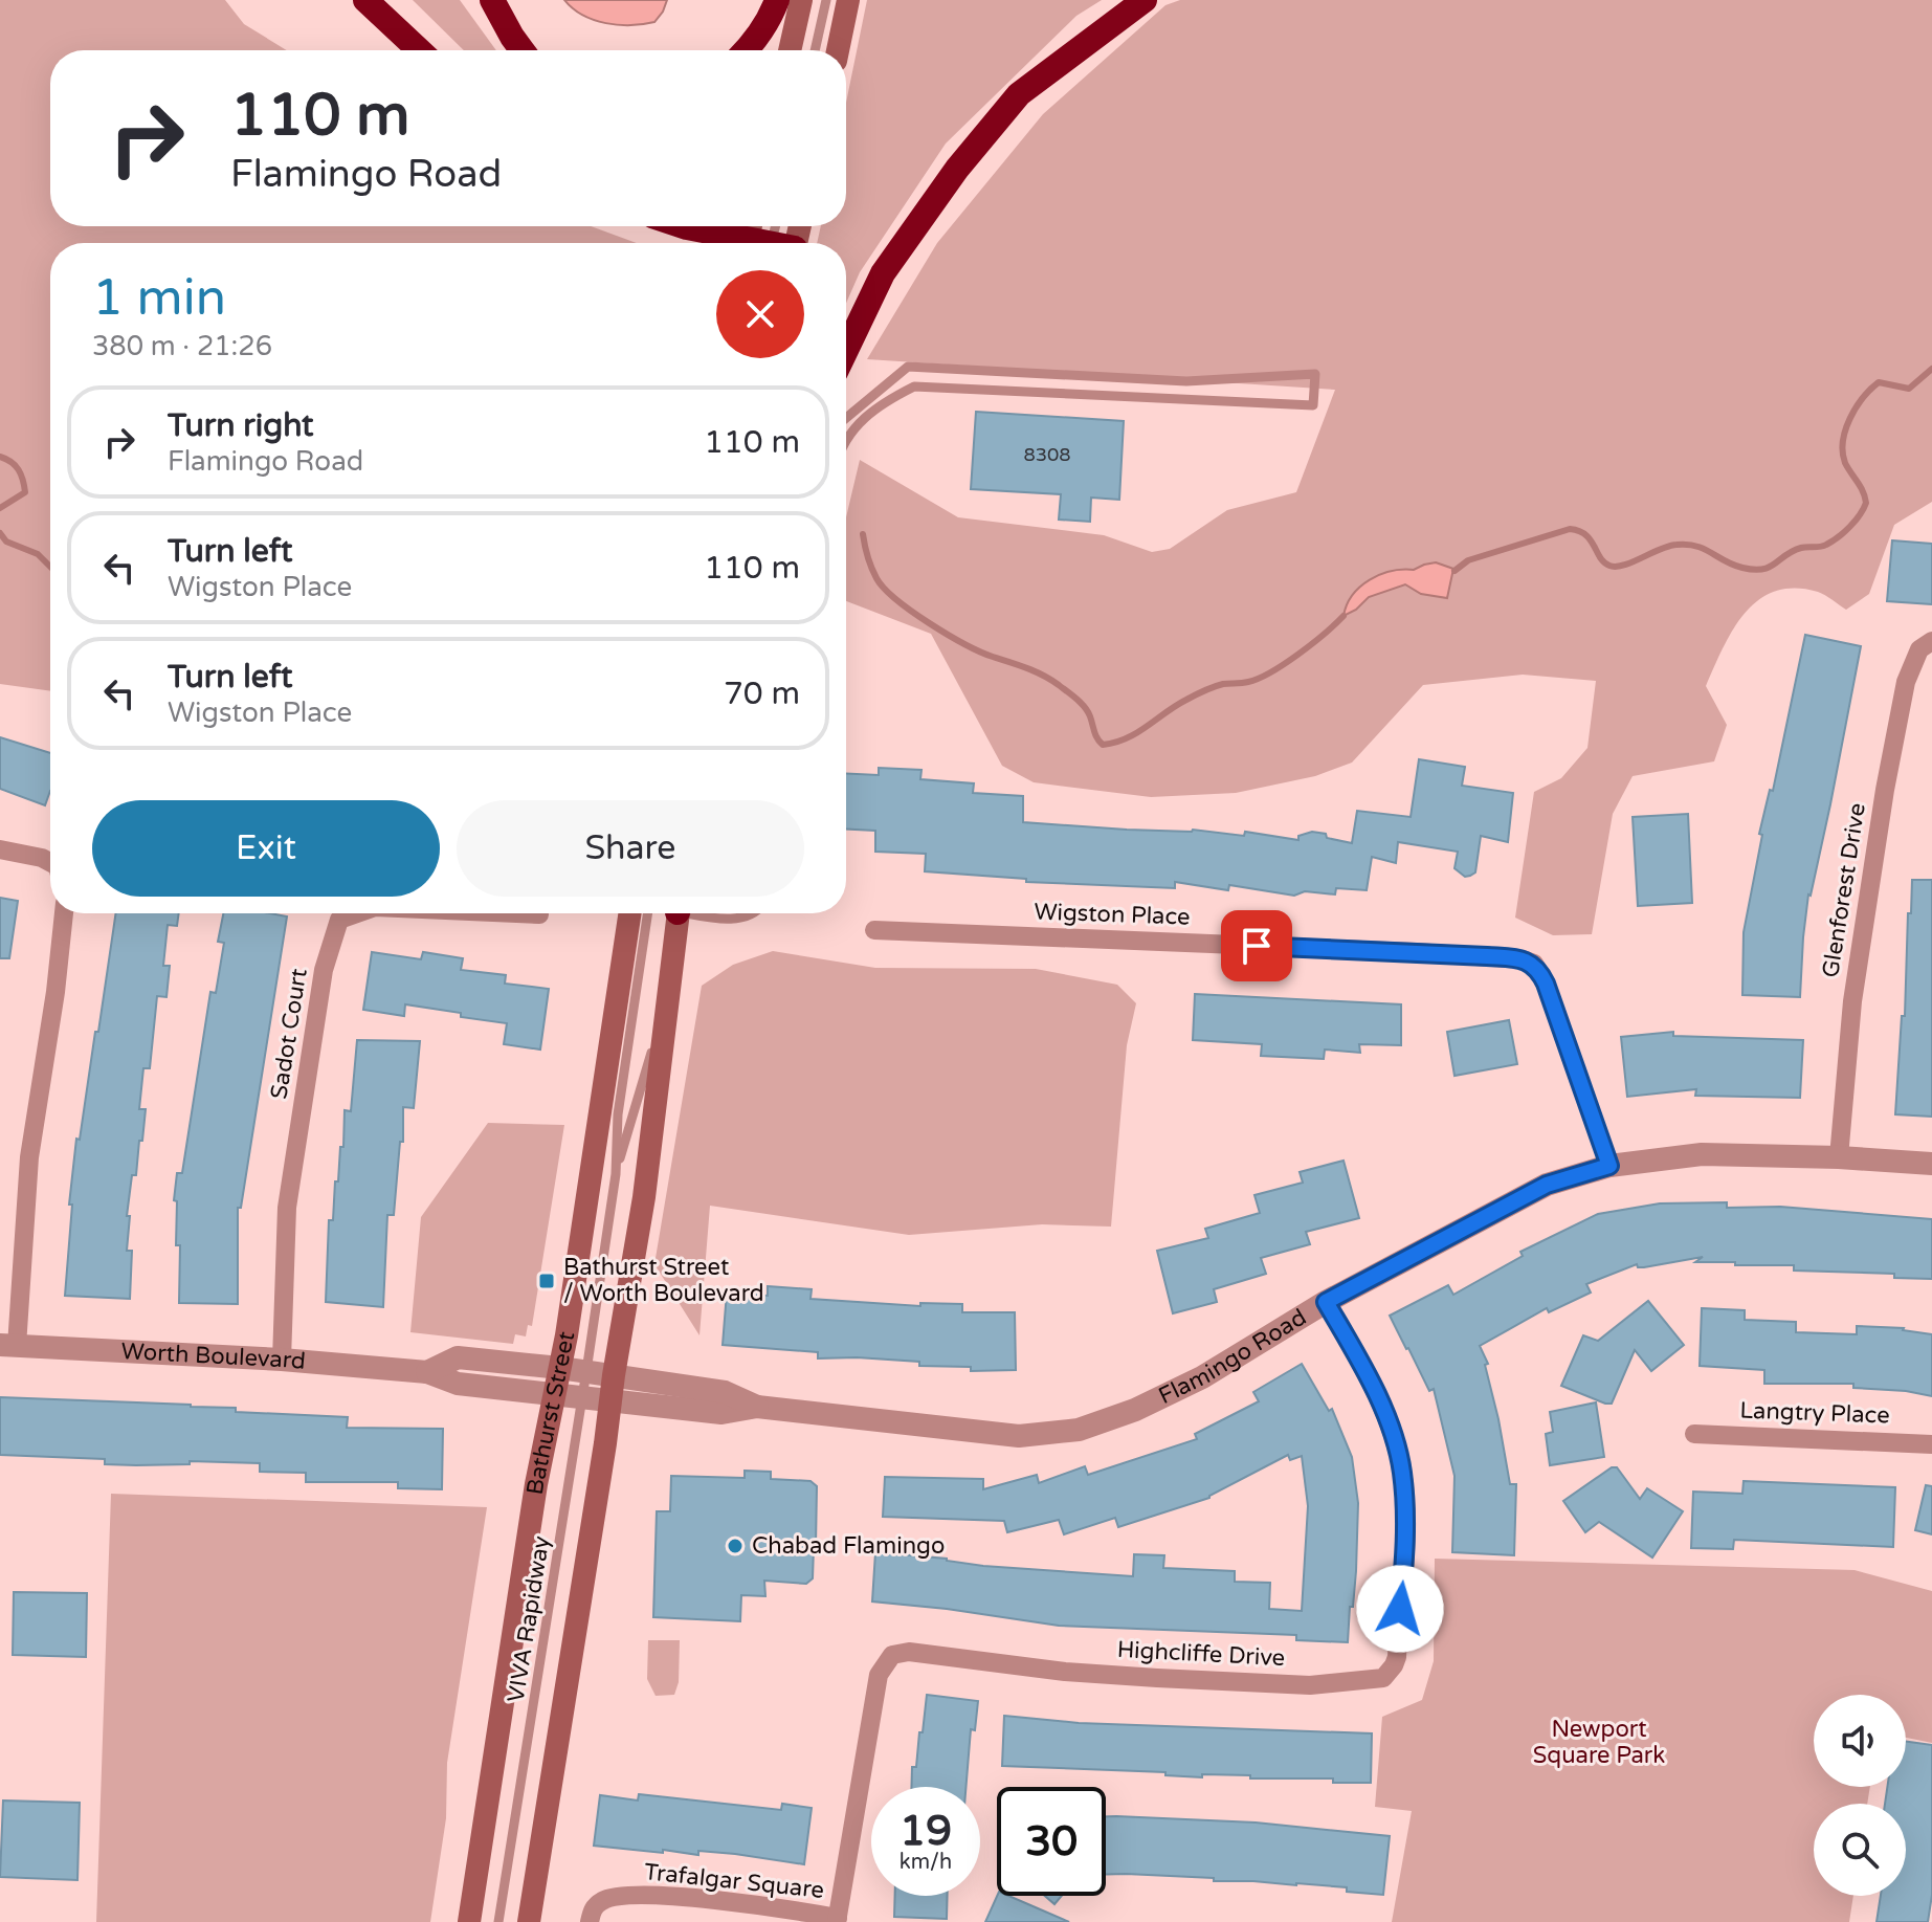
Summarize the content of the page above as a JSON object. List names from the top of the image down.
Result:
{
  "streets": {
    "main road": ["Bathurst Street"],
    "street": [
      "Glenforest Drive",
      "Wigston Place",
      "Sadot Court",
      "Flamingo Road",
      "Worth Boulevard",
      "Langtry Place",
      "Highcliffe Drive",
      "Trafalgar Square"
    ],
    "lane": ["VIVA Rapidway"]
  },
  "crossings": [
    ["Glenforest Drive", "Flamingo Road"],
    ["Wigston Place", "Flamingo Road"],
    ["Sadot Court", "Worth Boulevard"],
    ["Flamingo Road", "Worth Boulevard"],
    ["Flamingo Road", "VIVA Rapidway"],
    ["Flamingo Road", "Highcliffe Drive"],
    ["Worth Boulevard", "Bathurst Street"],
    ["Worth Boulevard", "VIVA Rapidway"],
    ["Highcliffe Drive", "Trafalgar Square"]
  ],
  "parks": ["Newport Square Park"],
  "places": {
    "transit": ["Bathurst Street / Worth Boulevard"],
    "other": ["Chabad Flamingo"]
  },
  "house_numbers": ["8308"],
  "page": {
    "turn": ["110 m", "Flamingo Road"],
    "heading": ["1 min", "380 m · 21:26"],
    "list": [
      {
        "name": "Turn right",
        "note": "Flamingo Road",
        "value": "110 m"
      },
      {
        "name": "Turn left",
        "note": "Wigston Place",
        "value": "110 m"
      },
      {
        "name": "Turn left",
        "note": "Wigston Place",
        "value": "70 m"
      }
    ],
    "buttons": ["Exit", "Share"],
    "speed": "19 km/h",
    "limit": "30"
  }
}
